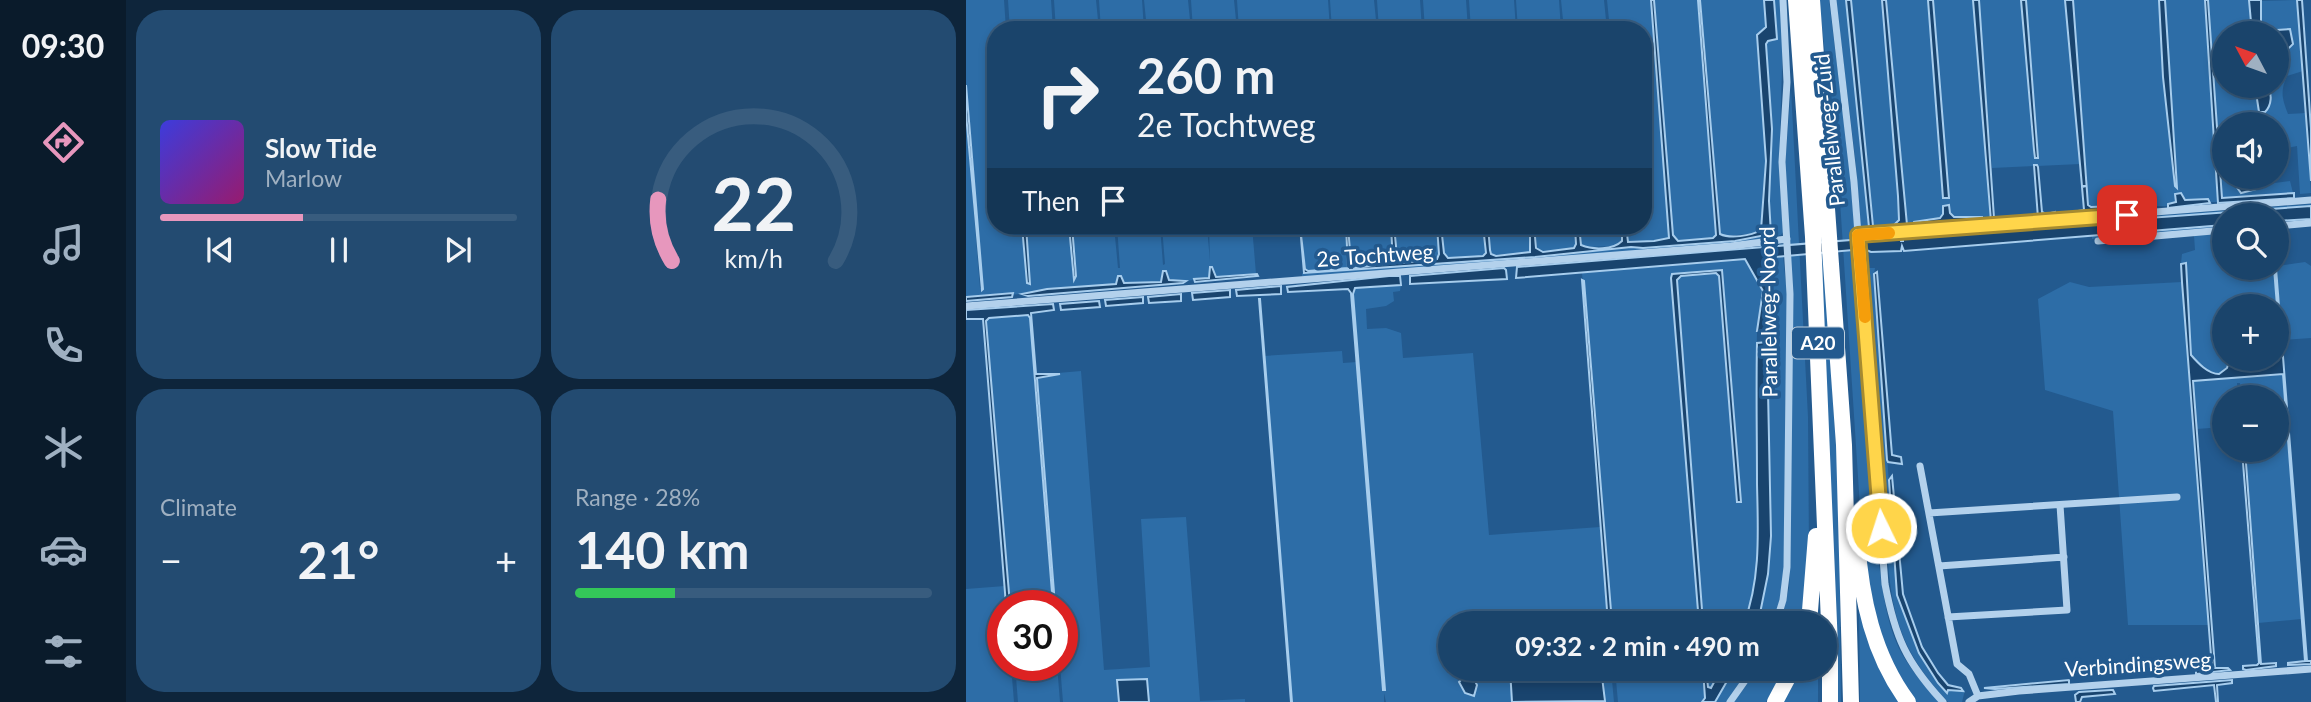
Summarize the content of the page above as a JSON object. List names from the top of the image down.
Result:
{
  "streets": {
    "highway": ["A20"],
    "street": [
      "Parallelweg-Zuid",
      "2e Tochtweg",
      "Parallelweg-Noord",
      "Verbindingsweg"
    ]
  },
  "crossings": [
    ["2e Tochtweg", "Parallelweg-Noord"]
  ],
  "north": "top left",
  "page": {
    "tabs": "09:30",
    "map_buttons": ["+", "−"],
    "turn": ["260 m", "2e Tochtweg"],
    "song": ["Slow Tide", "Marlow"],
    "then": "Then",
    "tile": [
      "Climate",
      ["Range · 28%", "140 km"]
    ],
    "heat": ["−", "21°", "+"],
    "limit": "30",
    "trip": "09:32 · 2 min · 490 m",
    "gauge": ["22", "km/h"]
  }
}
